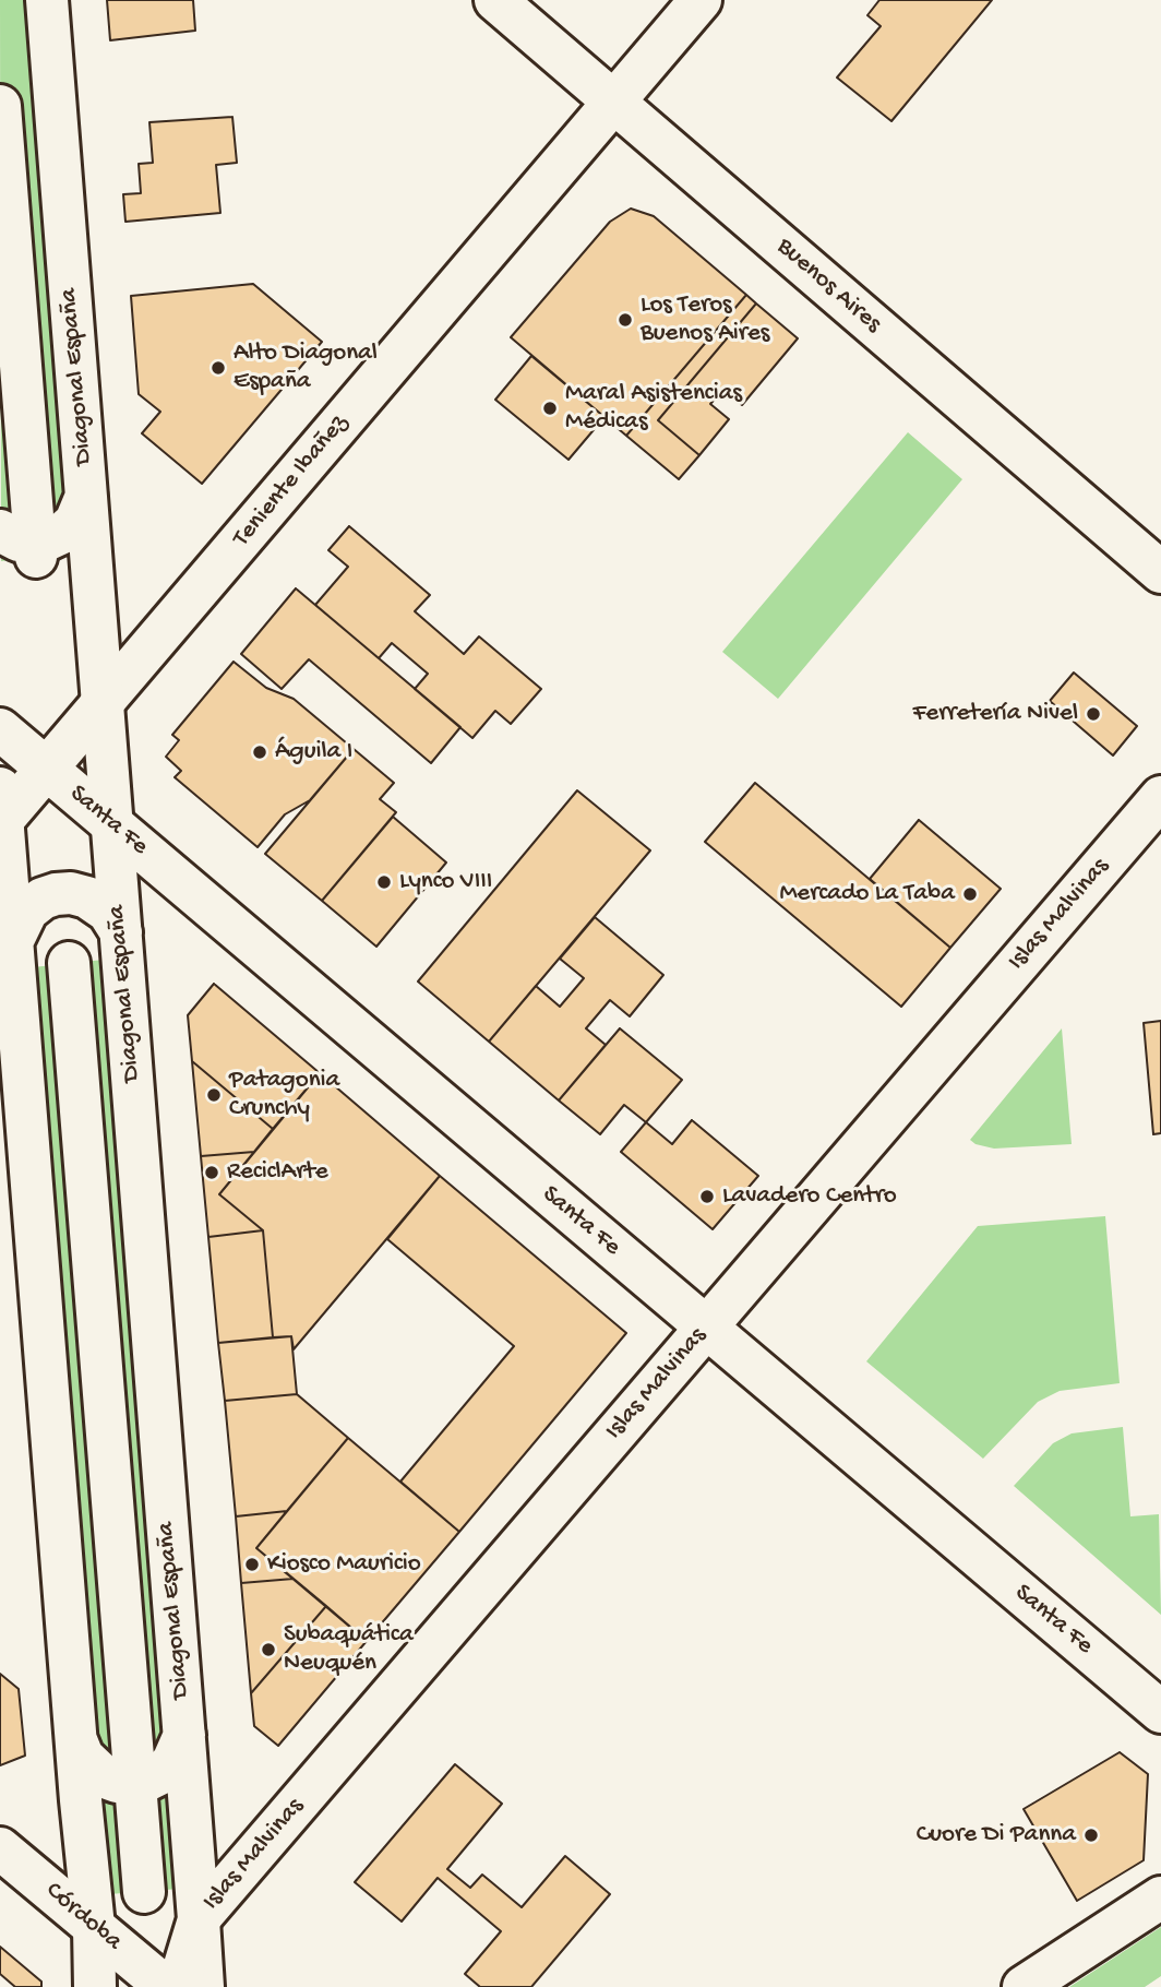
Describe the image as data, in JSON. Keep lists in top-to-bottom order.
{
  "streets": {
    "street": [
      "Buenos Aires",
      "Diagonal España",
      "Teniente Ibañez",
      "Santa Fe",
      "Islas Malvinas",
      "Córdoba"
    ]
  },
  "crossings": [
    ["Buenos Aires", "Teniente Ibañez"],
    ["Diagonal España", "Teniente Ibañez"],
    ["Diagonal España", "Santa Fe"],
    ["Diagonal España", "Islas Malvinas"],
    ["Teniente Ibañez", "Santa Fe"],
    ["Santa Fe", "Islas Malvinas"]
  ],
  "places": [
    "Los Teros Buenos Aires",
    "Alto Diagonal España",
    "Maral Asistencias Médicas",
    "Ferretería Nivel",
    "Águila I",
    "Lynco VIII",
    "Mercado La Taba",
    "Patagonia Crunchy",
    "ReciclArte",
    "Lavadero Centro",
    "Kiosco Mauricio",
    "Subaquática Neuquén",
    "Cuore Di Panna"
  ]
}
